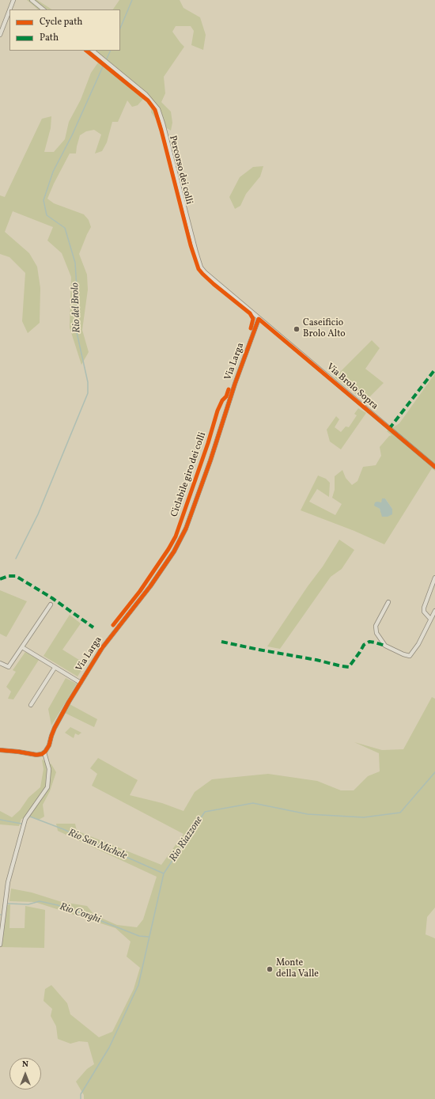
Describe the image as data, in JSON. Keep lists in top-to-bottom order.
{
  "streets": {
    "street": ["Via Larga", "Via Brolo Sopra"],
    "cycle path": ["Percorso dei colli", "Ciclabile giro dei colli"]
  },
  "crossings": [
    ["Via Larga", "Via Brolo Sopra"]
  ],
  "water": [
    "Rio del Brolo",
    "Rio Riazzone",
    "Rio San Michele",
    "Rio Corghi"
  ],
  "places": ["Caseificio Brolo Alto", "Monte della Valle"],
  "legend": ["Cycle path", "Path"],
  "north": "top"
}
